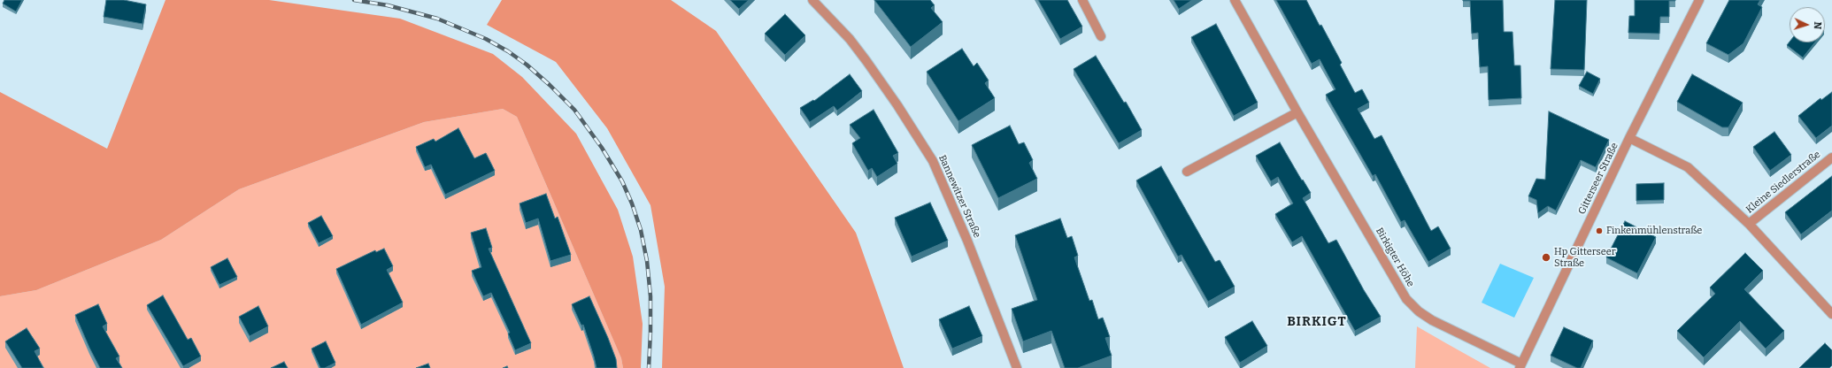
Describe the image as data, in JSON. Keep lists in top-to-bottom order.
{
  "streets": {
    "street": [
      "Gitterseer Straße",
      "Kleine Siedlerstraße",
      "Bannewitzer Straße",
      "Birkigter Höhe"
    ]
  },
  "crossings": [
    ["Gitterseer Straße", "Birkigter Höhe"]
  ],
  "districts": ["BIRKIGT"],
  "places": ["Finkenmühlenstraße", "Hp Gitterseer Straße"],
  "north": "right"
}
